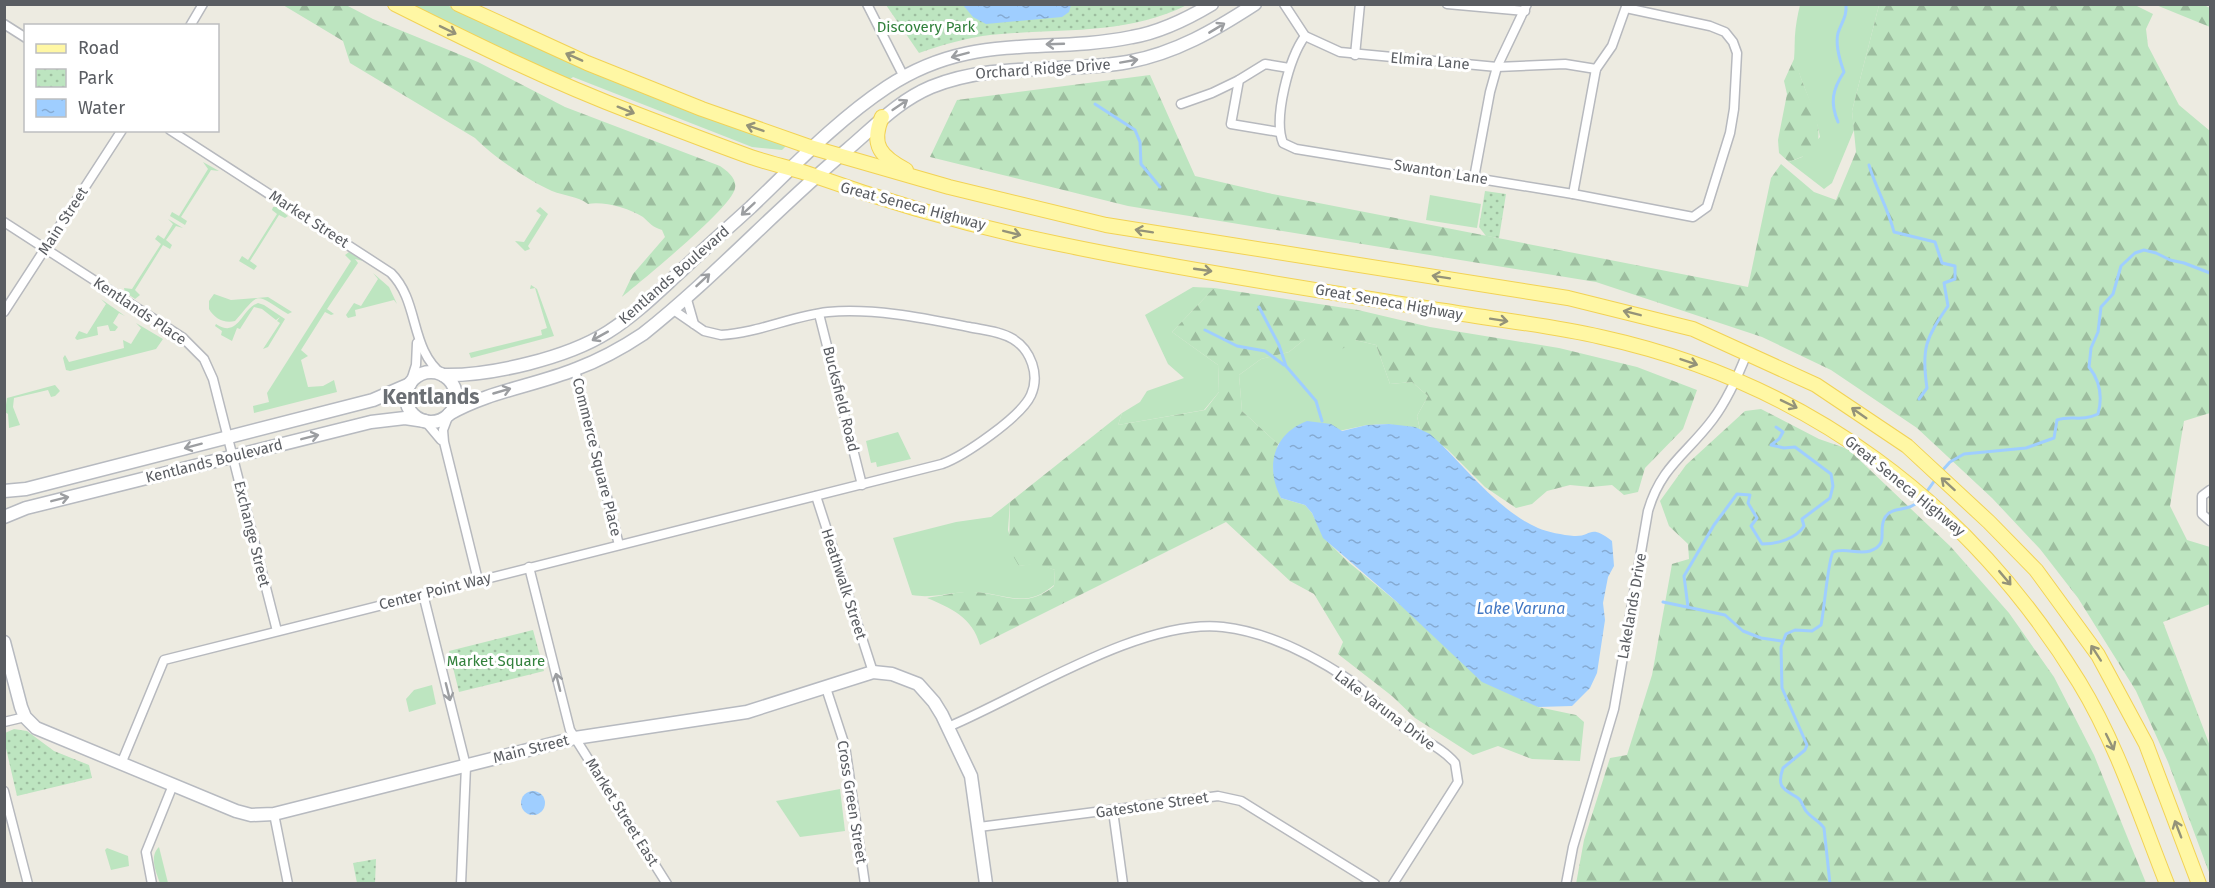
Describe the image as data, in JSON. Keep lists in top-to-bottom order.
{
  "streets": {
    "main road": ["Great Seneca Highway"],
    "street": [
      "Elmira Lane",
      "Orchard Ridge Drive",
      "Swanton Lane",
      "Market Street",
      "Main Street",
      "Kentlands Boulevard",
      "Kentlands Place",
      "Bucksfield Road",
      "Commerce Square Place",
      "Exchange Street",
      "Heathwalk Street",
      "Center Point Way",
      "Lakelands Drive",
      "Lake Varuna Drive",
      "Cross Green Street",
      "Gatestone Street",
      "Market Street East"
    ]
  },
  "crossings": [
    ["Orchard Ridge Drive", "Great Seneca Highway"],
    ["Orchard Ridge Drive", "Kentlands Boulevard"],
    ["Great Seneca Highway", "Kentlands Boulevard"],
    ["Great Seneca Highway", "Lakelands Drive"],
    ["Market Street", "Kentlands Boulevard"],
    ["Main Street", "Kentlands Place"],
    ["Main Street", "Heathwalk Street"],
    ["Main Street", "Center Point Way"],
    ["Main Street", "Cross Green Street"],
    ["Main Street", "Market Street East"],
    ["Kentlands Boulevard", "Kentlands Place"],
    ["Kentlands Boulevard", "Commerce Square Place"],
    ["Kentlands Boulevard", "Exchange Street"],
    ["Kentlands Boulevard", "Center Point Way"],
    ["Kentlands Place", "Exchange Street"],
    ["Bucksfield Road", "Center Point Way"],
    ["Commerce Square Place", "Center Point Way"],
    ["Exchange Street", "Center Point Way"],
    ["Heathwalk Street", "Center Point Way"],
    ["Center Point Way", "Market Street East"]
  ],
  "one_way": ["Market Street East"],
  "districts": ["Kentlands"],
  "water": ["Lake Varuna"],
  "parks": ["Discovery Park", "Market Square"],
  "legend": ["Road", "Park", "Water"]
}
